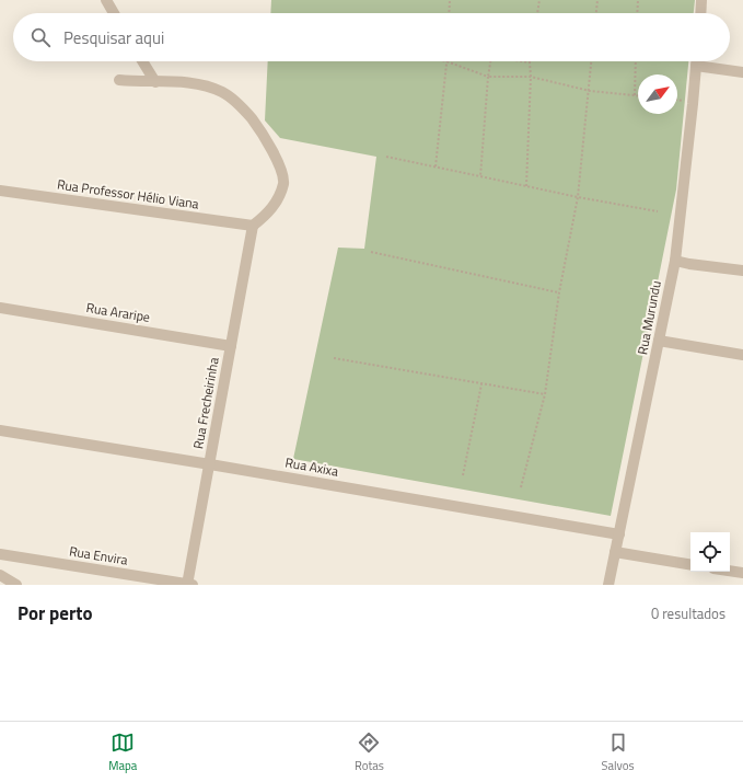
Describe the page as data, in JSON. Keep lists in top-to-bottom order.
{
  "streets": {
    "street": [
      "Rua Professor Hélio Viana",
      "Rua Araripe",
      "Rua Murundu",
      "Rua Frecheirinha",
      "Rua Axixa",
      "Rua Envira"
    ]
  },
  "crossings": [
    ["Rua Professor Hélio Viana", "Rua Frecheirinha"],
    ["Rua Araripe", "Rua Frecheirinha"],
    ["Rua Murundu", "Rua Axixa"],
    ["Rua Frecheirinha", "Rua Axixa"],
    ["Rua Frecheirinha", "Rua Envira"]
  ],
  "north": "top right",
  "page": {
    "search": "Pesquisar aqui",
    "heading": ["Por perto", "0 resultados"],
    "nav": ["Mapa", "Rotas", "Salvos"]
  }
}
